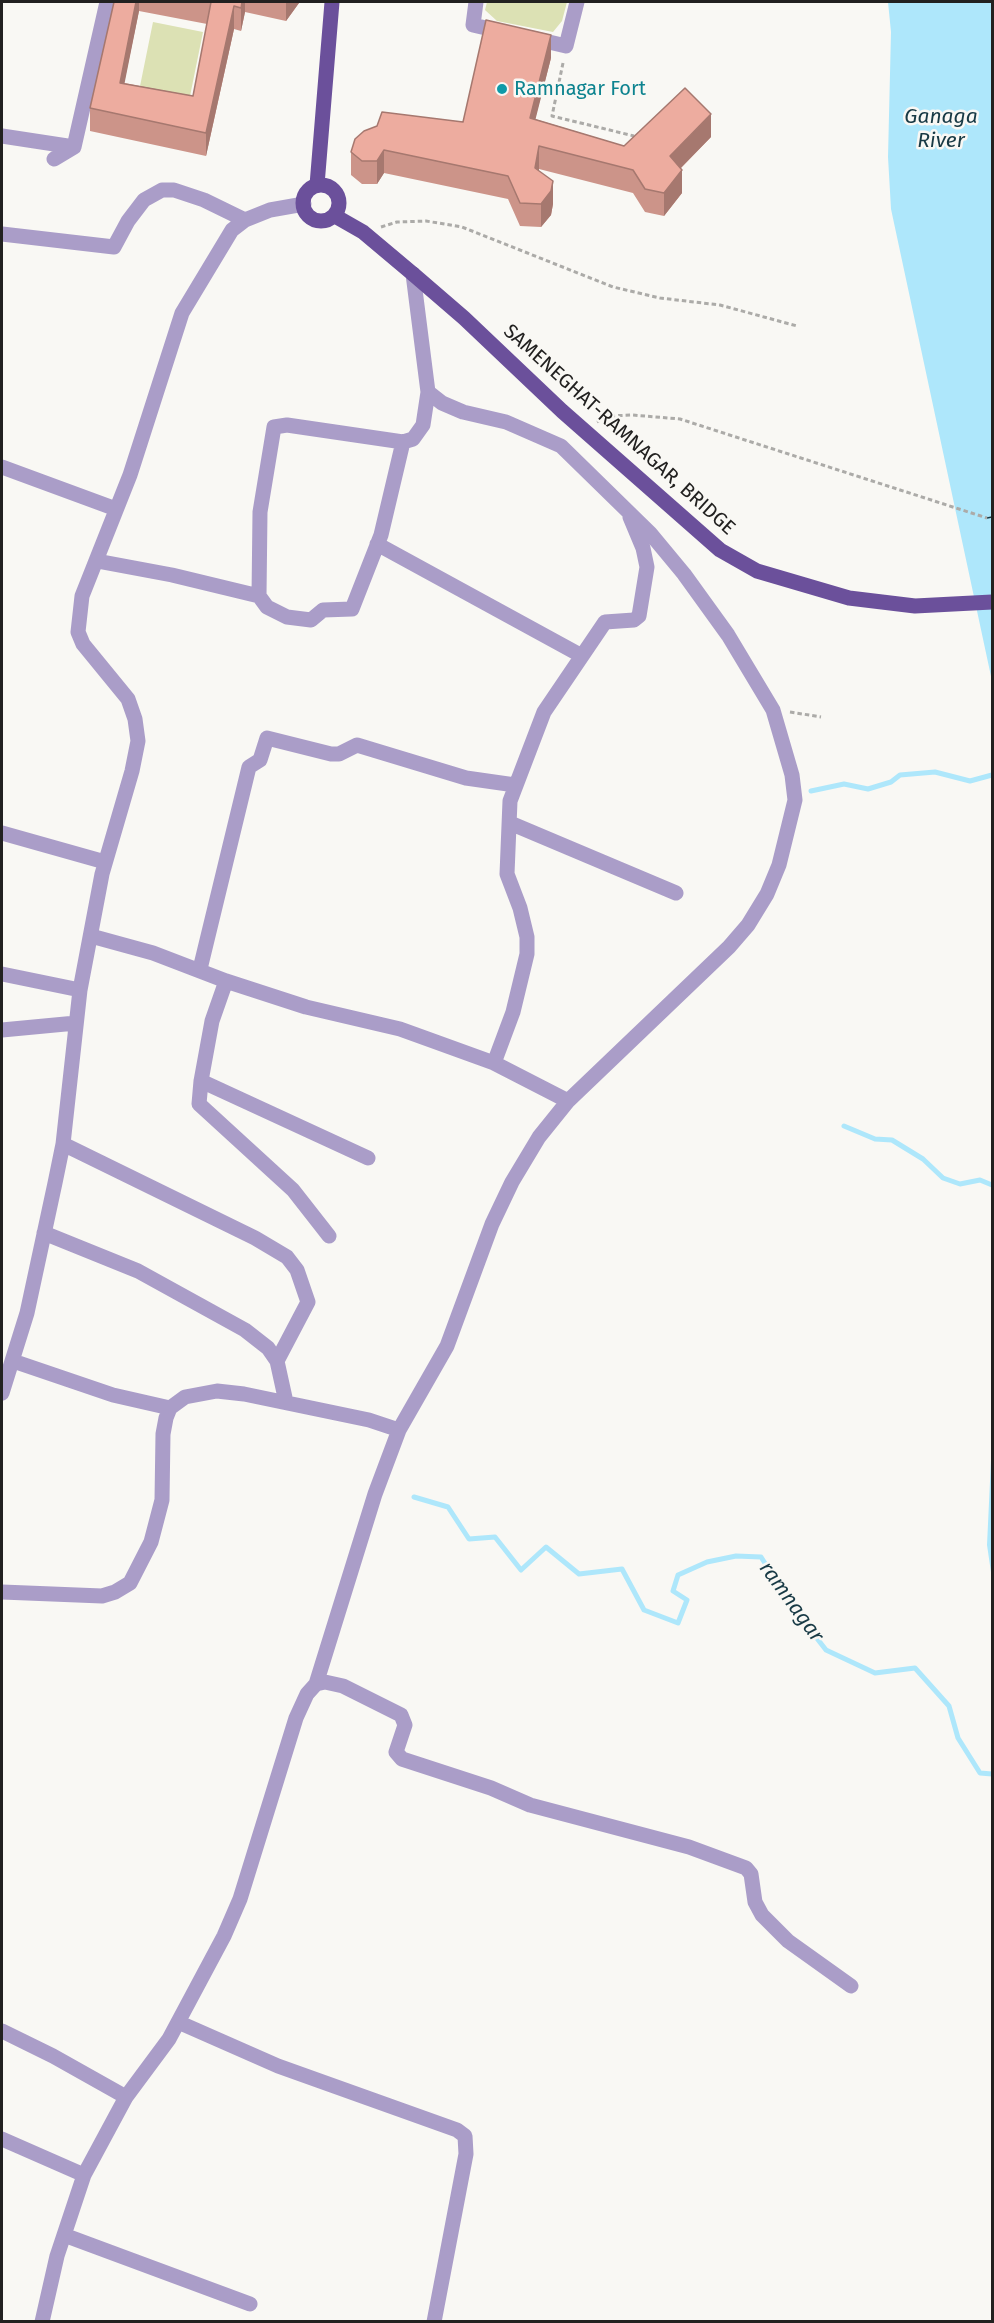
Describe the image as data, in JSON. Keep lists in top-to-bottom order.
{
  "streets": {
    "main road": ["SAMENEGHAT-RAMNAGAR, BRIDGE"]
  },
  "water": ["Ganaga River", "ramnagar"],
  "places": ["Ramnagar Fort"]
}
